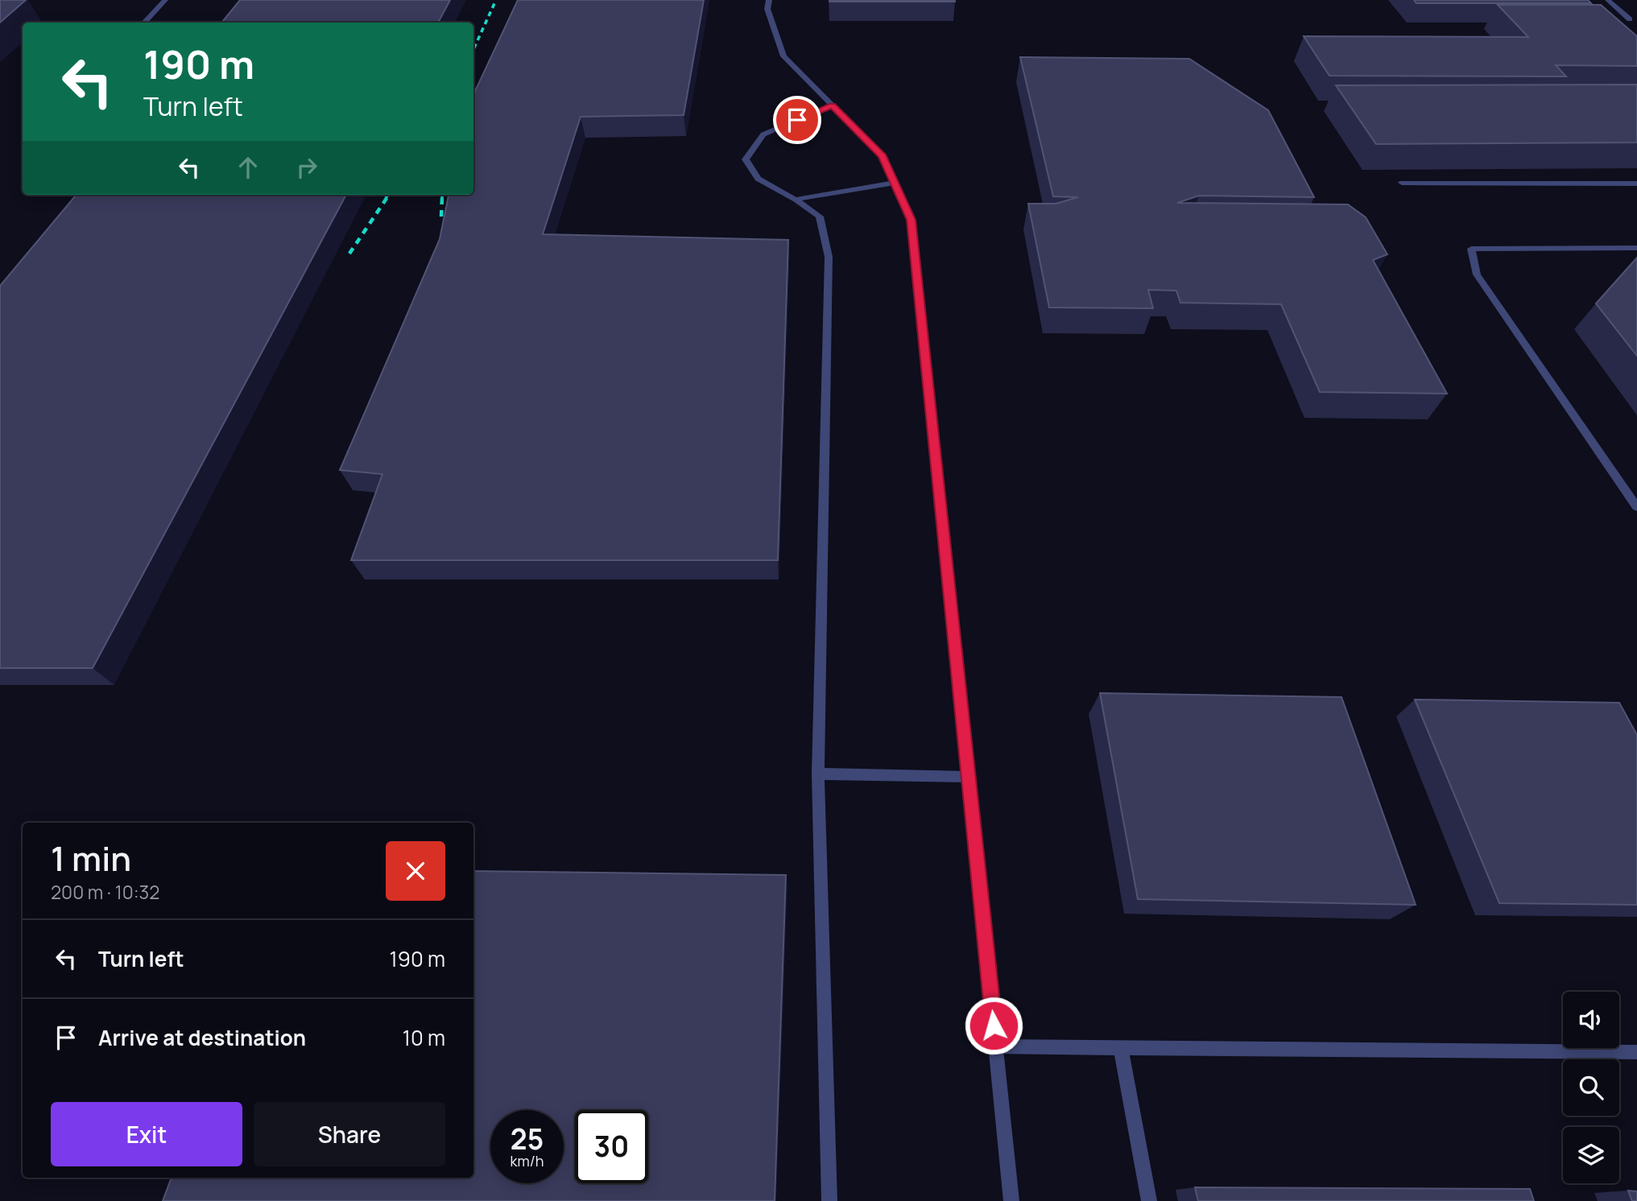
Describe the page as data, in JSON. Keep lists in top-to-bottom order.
{
  "page": {
    "turn": ["190 m", "Turn left"],
    "heading": ["1 min", "200 m · 10:32"],
    "list": [
      {
        "name": "Turn left",
        "value": "190 m"
      },
      {
        "name": "Arrive at destination",
        "value": "10 m"
      }
    ],
    "buttons": ["Exit", "Share"],
    "speed": "25 km/h",
    "limit": "30"
  }
}
